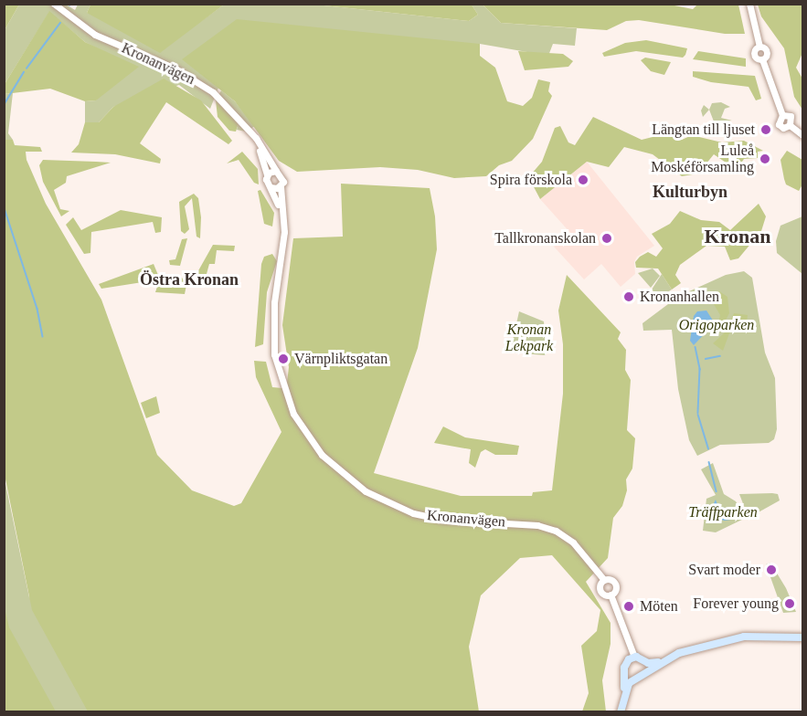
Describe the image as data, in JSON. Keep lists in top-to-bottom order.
{
  "streets": {
    "street": ["Kronanvägen"]
  },
  "districts": ["Kulturbyn", "Kronan", "Östra Kronan"],
  "parks": ["Origoparken", "Kronan Lekpark", "Träffparken"],
  "places": [
    "Längtan till ljuset",
    "Luleå Moskéförsamling",
    "Spira förskola",
    "Tallkronanskolan",
    "Kronanhallen",
    "Värnpliktsgatan",
    "Svart moder",
    "Forever young",
    "Möten"
  ]
}
